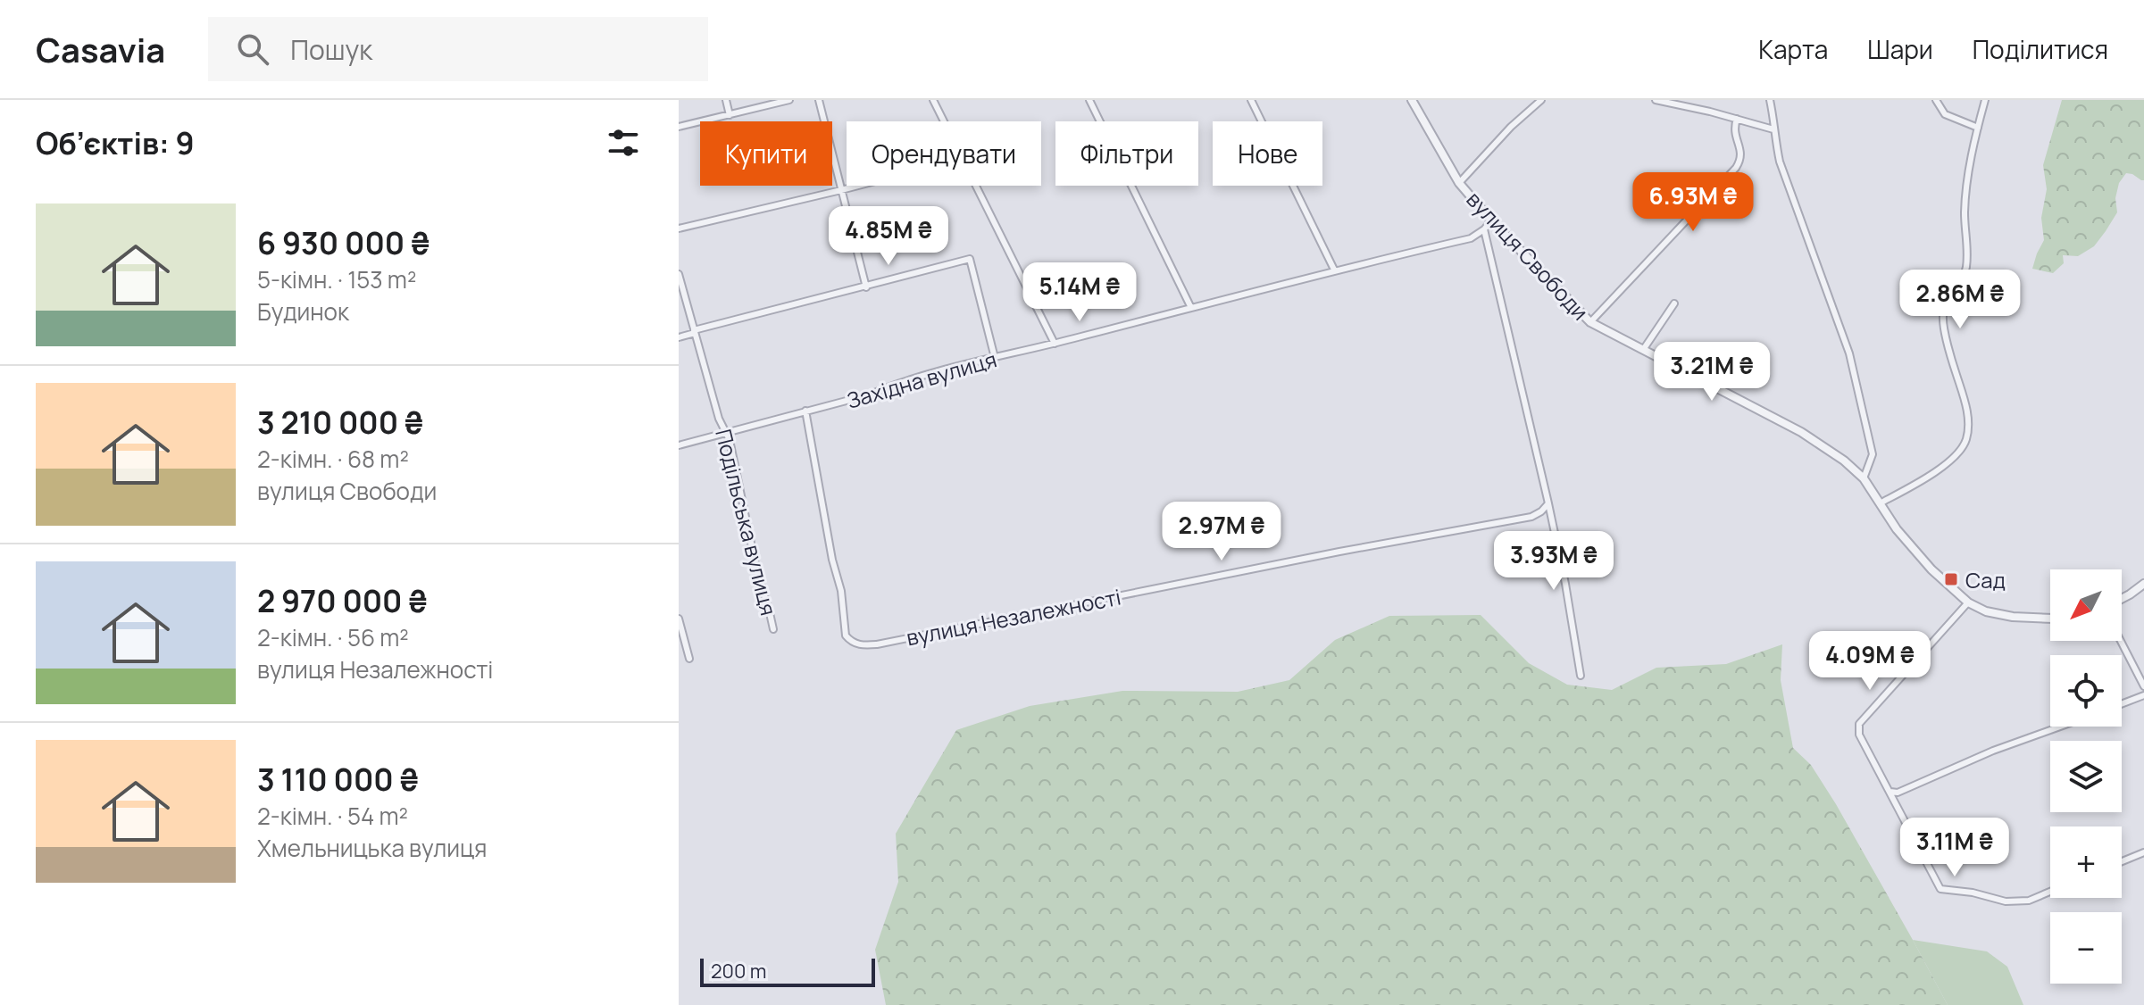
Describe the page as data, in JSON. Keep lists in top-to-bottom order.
{
  "streets": {
    "street": [
      "вулиця Свободи",
      "Західна вулиця",
      "Подільська вулиця",
      "вулиця Незалежності"
    ]
  },
  "crossings": [
    ["вулиця Свободи", "Західна вулиця"],
    ["Західна вулиця", "Подільська вулиця"],
    ["Західна вулиця", "вулиця Незалежності"]
  ],
  "places": {
    "transit": ["Сад"]
  },
  "scale_bar": "200 m",
  "north": "bottom left",
  "page": {
    "header": "Casavia",
    "search": "Пошук",
    "nav": ["Карта", "Шари", "Поділитися"],
    "heading": "Об’єктів: 9",
    "chip": [
      "Купити",
      "Орендувати",
      "Фільтри",
      "Нове"
    ],
    "price": [
      "6.93M ₴",
      "4.85M ₴",
      "5.14M ₴",
      "2.86M ₴",
      "3.21M ₴",
      "2.97M ₴",
      "3.93M ₴",
      "4.09M ₴",
      "3.11M ₴"
    ],
    "list": [
      {
        "name": "6 930 000 ₴",
        "note": "5-кімн. · 153 m² · Будинок"
      },
      {
        "name": "3 210 000 ₴",
        "note": "2-кімн. · 68 m² · вулиця Свободи"
      },
      {
        "name": "2 970 000 ₴",
        "note": "2-кімн. · 56 m² · вулиця Незалежності"
      },
      {
        "name": "3 110 000 ₴",
        "note": "2-кімн. · 54 m² · Хмельницька вулиця"
      }
    ],
    "map_buttons": ["+", "−"],
    "scale": "200 m"
  }
}
